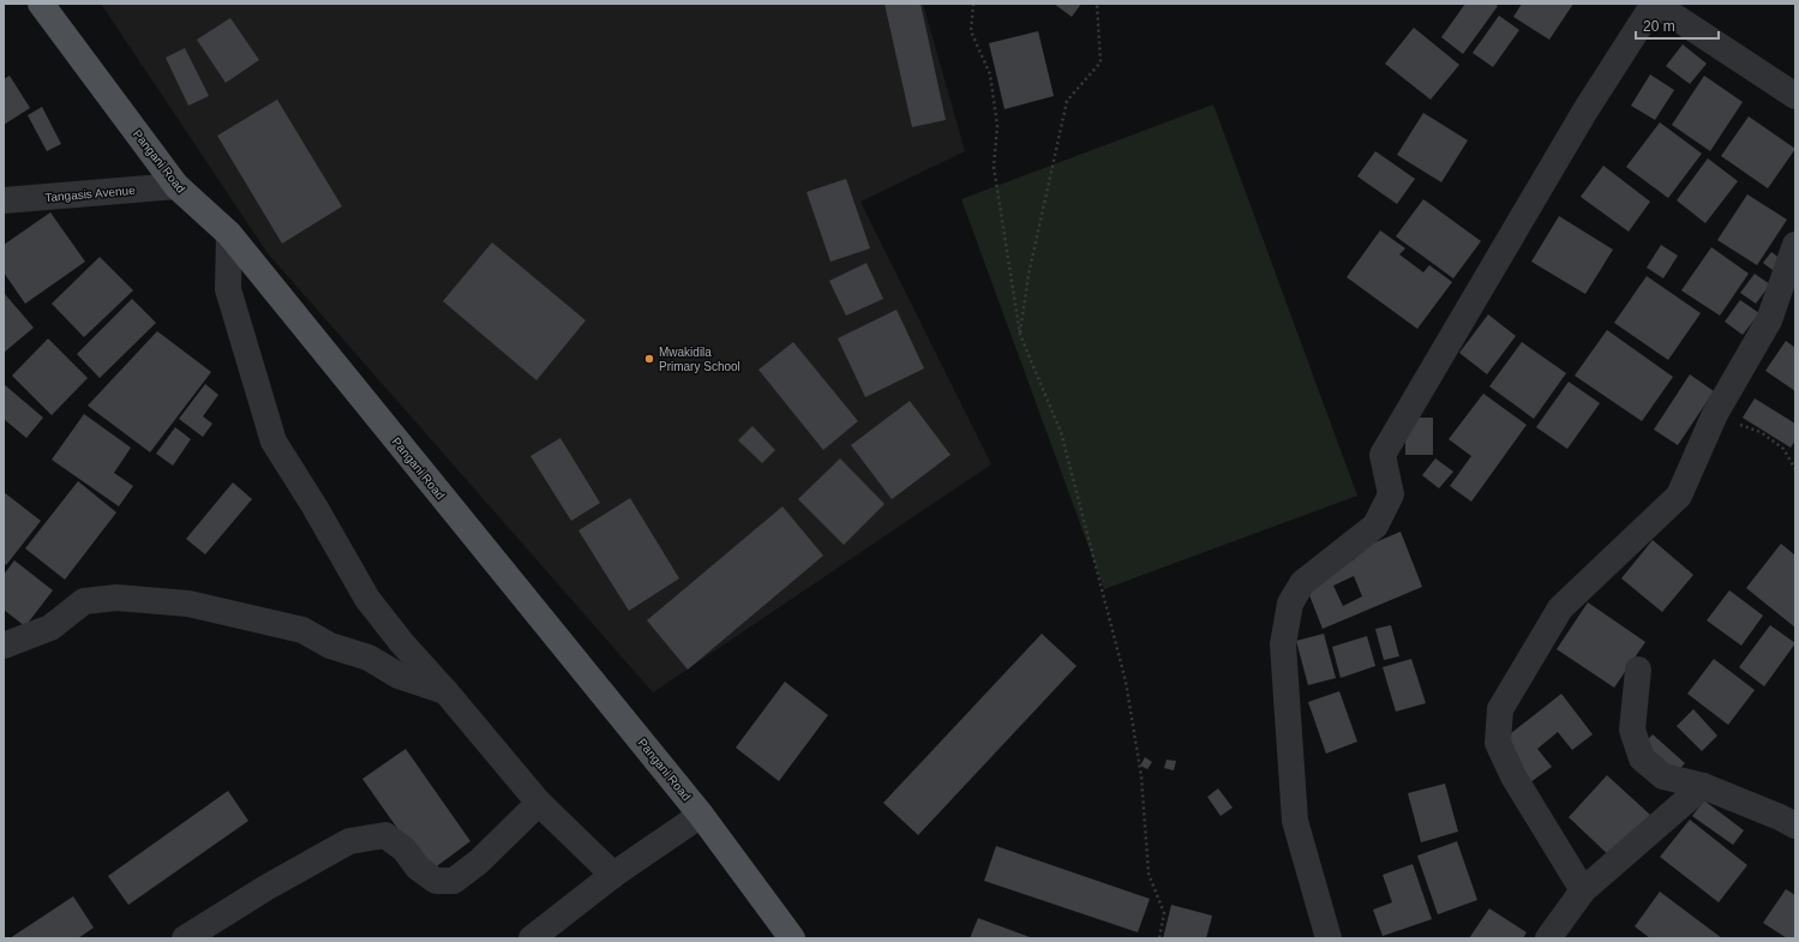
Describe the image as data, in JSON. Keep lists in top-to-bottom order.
{
  "streets": {
    "main road": ["Pangani Road"],
    "street": ["Tangasis Avenue"]
  },
  "crossings": [
    ["Pangani Road", "Tangasis Avenue"]
  ],
  "places": ["Mwakidila Primary School"],
  "scale_bar": "20 m"
}
